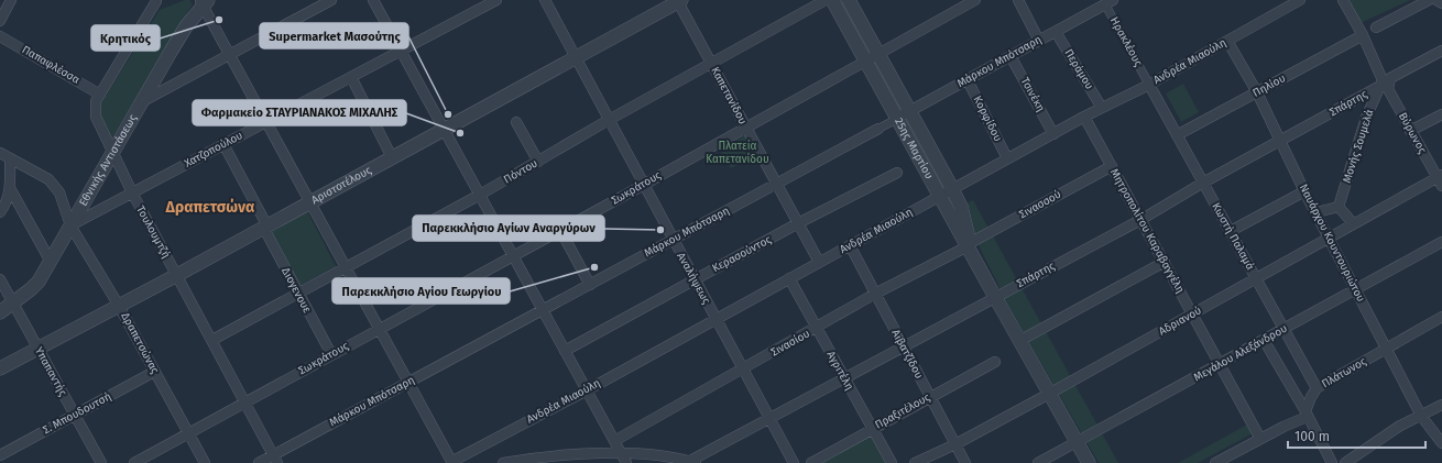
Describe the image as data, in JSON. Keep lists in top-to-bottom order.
{
  "streets": {
    "street": [
      "Ηρακλέους",
      "Μάρκου Μπότσαρη",
      "Ανδρέα Μιαούλη",
      "Παπαφλέσσα",
      "Περάμου",
      "Πηλίου",
      "Τσινέκη",
      "Καπετανίδου",
      "Σπάρτης",
      "Κορφίδου",
      "Βύρωνος",
      "Μονής Σουμελά",
      "25ης Μαρτίου",
      "Χατζοπούλου",
      "Εθνικής Αντιστάσεως",
      "Πόντου",
      "Αριστοτέλους",
      "Σωκράτους",
      "Σινασσού",
      "Μητροπολίτου Καραβαγγέλη",
      "Τουλουμτζή",
      "Κωστή Παλαμά",
      "Ναυάρχου Κουντουριώτου",
      "Κερασούντος",
      "Αναλήψεως",
      "Διογενουε",
      "Αδριανού",
      "Δραπετσώνας",
      "Σινασίου",
      "Μεγάλου Αλεξάνδρου",
      "Αϊβατζίδου",
      "Αγριτέλη",
      "Υπαπαντής",
      "Πλάτωνος",
      "Πραξιτέλους",
      "Σ. Μπουδουτσή"
    ]
  },
  "crossings": [
    ["Ηρακλέους", "Μάρκου Μπότσαρη"],
    ["Ηρακλέους", "Ανδρέα Μιαούλη"],
    ["Ηρακλέους", "Κωστή Παλαμά"],
    ["Μάρκου Μπότσαρη", "Περάμου"],
    ["Μάρκου Μπότσαρη", "Τσινέκη"],
    ["Μάρκου Μπότσαρη", "Καπετανίδου"],
    ["Μάρκου Μπότσαρη", "Κορφίδου"],
    ["Μάρκου Μπότσαρη", "25ης Μαρτίου"],
    ["Μάρκου Μπότσαρη", "Τουλουμτζή"],
    ["Μάρκου Μπότσαρη", "Αναλήψεως"],
    ["Ανδρέα Μιαούλη", "Περάμου"],
    ["Ανδρέα Μιαούλη", "Τσινέκη"],
    ["Ανδρέα Μιαούλη", "Καπετανίδου"],
    ["Ανδρέα Μιαούλη", "Κορφίδου"],
    ["Ανδρέα Μιαούλη", "25ης Μαρτίου"],
    ["Ανδρέα Μιαούλη", "Μητροπολίτου Καραβαγγέλη"],
    ["Ανδρέα Μιαούλη", "Κωστή Παλαμά"],
    ["Ανδρέα Μιαούλη", "Ναυάρχου Κουντουριώτου"],
    ["Ανδρέα Μιαούλη", "Αναλήψεως"],
    ["Ανδρέα Μιαούλη", "Αϊβατζίδου"],
    ["Ανδρέα Μιαούλη", "Αγριτέλη"],
    ["Παπαφλέσσα", "Τουλουμτζή"],
    ["Πηλίου", "Κωστή Παλαμά"],
    ["Πηλίου", "Ναυάρχου Κουντουριώτου"],
    ["Καπετανίδου", "Πόντου"],
    ["Καπετανίδου", "Αριστοτέλους"],
    ["Καπετανίδου", "Σωκράτους"],
    ["Καπετανίδου", "Κερασούντος"],
    ["Σπάρτης", "Μονής Σουμελά"],
    ["Σπάρτης", "25ης Μαρτίου"],
    ["Σπάρτης", "Μητροπολίτου Καραβαγγέλη"],
    ["Σπάρτης", "Κωστή Παλαμά"],
    ["Σπάρτης", "Ναυάρχου Κουντουριώτου"],
    ["Σπάρτης", "Αναλήψεως"],
    ["Σπάρτης", "Αϊβατζίδου"],
    ["Σπάρτης", "Αγριτέλη"],
    ["Βύρωνος", "Αδριανού"],
    ["25ης Μαρτίου", "Σωκράτους"],
    ["25ης Μαρτίου", "Σινασσού"],
    ["25ης Μαρτίου", "Αδριανού"],
    ["25ης Μαρτίου", "Σινασίου"],
    ["25ης Μαρτίου", "Μεγάλου Αλεξάνδρου"],
    ["Χατζοπούλου", "Εθνικής Αντιστάσεως"],
    ["Χατζοπούλου", "Τουλουμτζή"],
    ["Χατζοπούλου", "Διογενουε"],
    ["Χατζοπούλου", "Δραπετσώνας"],
    ["Εθνικής Αντιστάσεως", "Τουλουμτζή"],
    ["Εθνικής Αντιστάσεως", "Δραπετσώνας"],
    ["Εθνικής Αντιστάσεως", "Υπαπαντής"],
    ["Πόντου", "Τουλουμτζή"],
    ["Πόντου", "Αναλήψεως"],
    ["Πόντου", "Διογενουε"],
    ["Αριστοτέλους", "Τουλουμτζή"],
    ["Αριστοτέλους", "Αναλήψεως"],
    ["Αριστοτέλους", "Διογενουε"],
    ["Αριστοτέλους", "Δραπετσώνας"],
    ["Αριστοτέλους", "Υπαπαντής"],
    ["Σωκράτους", "Τουλουμτζή"],
    ["Σωκράτους", "Αναλήψεως"],
    ["Σωκράτους", "Διογενουε"],
    ["Σωκράτους", "Δραπετσώνας"],
    ["Σινασσού", "Μητροπολίτου Καραβαγγέλη"],
    ["Σινασσού", "Σινασίου"],
    ["Μητροπολίτου Καραβαγγέλη", "Αδριανού"],
    ["Μητροπολίτου Καραβαγγέλη", "Μεγάλου Αλεξάνδρου"],
    ["Κωστή Παλαμά", "Αδριανού"],
    ["Κωστή Παλαμά", "Μεγάλου Αλεξάνδρου"],
    ["Κωστή Παλαμά", "Πλάτωνος"],
    ["Ναυάρχου Κουντουριώτου", "Αδριανού"],
    ["Ναυάρχου Κουντουριώτου", "Μεγάλου Αλεξάνδρου"],
    ["Ναυάρχου Κουντουριώτου", "Πλάτωνος"],
    ["Κερασούντος", "Αναλήψεως"],
    ["Αναλήψεως", "Σινασίου"],
    ["Αδριανού", "Αϊβατζίδου"],
    ["Δραπετσώνας", "Σ. Μπουδουτσή"],
    ["Σινασίου", "Αϊβατζίδου"],
    ["Σινασίου", "Αγριτέλη"],
    ["Αϊβατζίδου", "Πραξιτέλους"],
    ["Αγριτέλη", "Πραξιτέλους"],
    ["Υπαπαντής", "Σ. Μπουδουτσή"]
  ],
  "districts": ["Δραπετσώνα"],
  "parks": ["Πλατεία Καπετανίδου"],
  "places": [
    "Κρητικός",
    "Supermarket Μασούτης",
    "Φαρμακείο ΣΤΑΥΡΙΑΝΑΚΟΣ ΜΙΧΑΛΗΣ",
    "Παρεκκλήσιο Αγίων Αναργύρων",
    "Παρεκκλήσιο Αγίου Γεωργίου"
  ],
  "scale_bar": "100 m"
}
